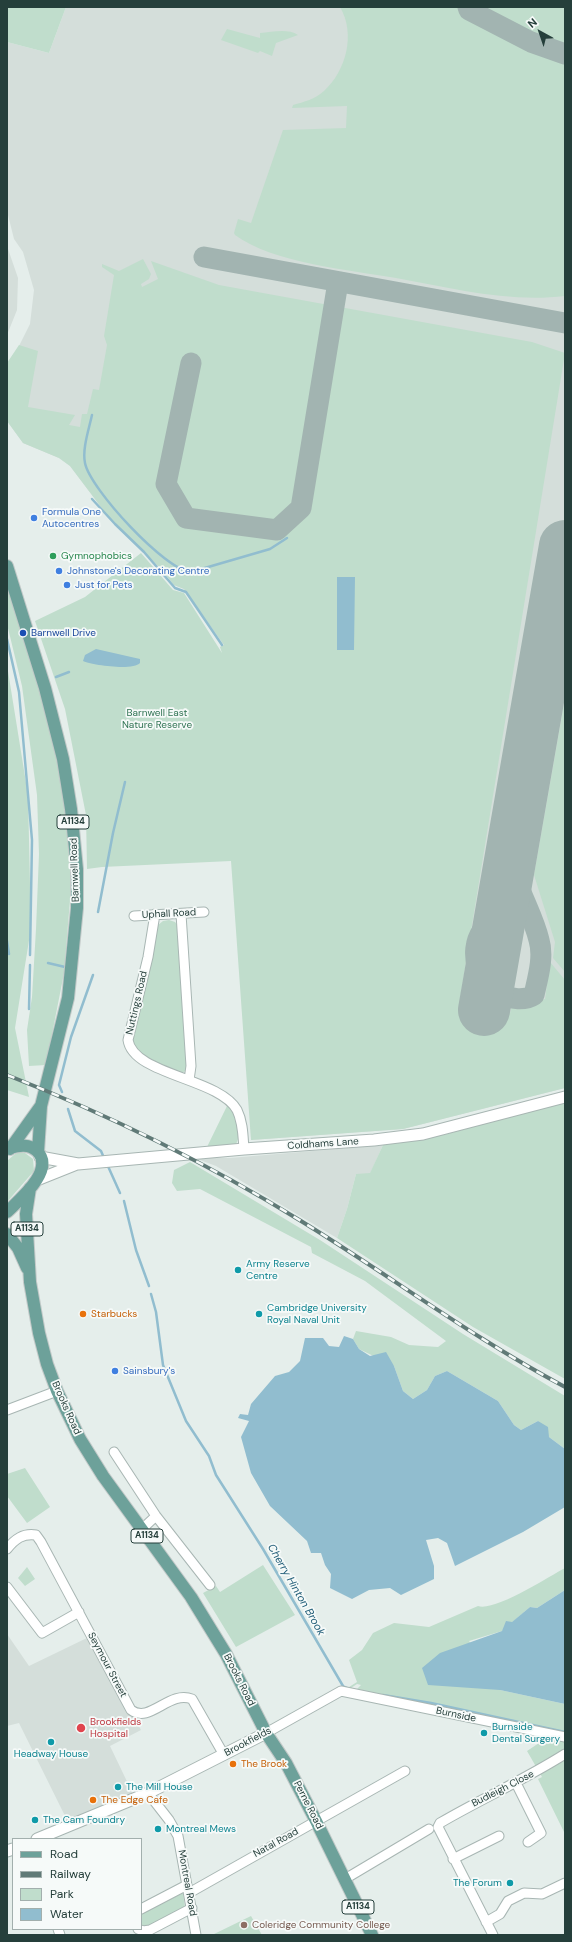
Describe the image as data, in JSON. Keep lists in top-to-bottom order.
{
  "streets": {
    "main road": [
      "A1134",
      "Barnwell Road",
      "Brooks Road",
      "Perne Road"
    ],
    "street": [
      "Uphall Road",
      "Nuttings Road",
      "Coldhams Lane",
      "Seymour Street",
      "Burnside",
      "Brookfields",
      "Budleigh Close",
      "Natal Road",
      "Montreal Road"
    ]
  },
  "crossings": [
    ["A1134", "Barnwell Road"],
    ["A1134", "Coldhams Lane"],
    ["A1134", "Brooks Road"],
    ["Barnwell Road", "Coldhams Lane"],
    ["Uphall Road", "Nuttings Road"],
    ["Nuttings Road", "Coldhams Lane"],
    ["Coldhams Lane", "Brooks Road"],
    ["Brooks Road", "Brookfields"],
    ["Brooks Road", "Perne Road"],
    ["Seymour Street", "Brookfields"],
    ["Burnside", "Brookfields"],
    ["Brookfields", "Perne Road"],
    ["Brookfields", "Montreal Road"],
    ["Perne Road", "Natal Road"],
    ["Natal Road", "Montreal Road"]
  ],
  "water": ["Cherry Hinton Brook"],
  "parks": ["Barnwell East Nature Reserve"],
  "places": [
    "Formula One Autocentres",
    "Gymnophobics",
    "Johnstone's Decorating Centre",
    "Just for Pets",
    "Barnwell Drive",
    "Army Reserve Centre",
    "Starbucks",
    "Cambridge University Royal Naval Unit",
    "Sainsbury's",
    "Brookfields Hospital",
    "Burnside Dental Surgery",
    "Headway House",
    "The Brook",
    "The Mill House",
    "The Edge Cafe",
    "The Cam Foundry",
    "Montreal Mews",
    "The Forum",
    "Coleridge Community College"
  ],
  "legend": [
    "Road",
    "Railway",
    "Park",
    "Water"
  ],
  "north": "top left"
}
